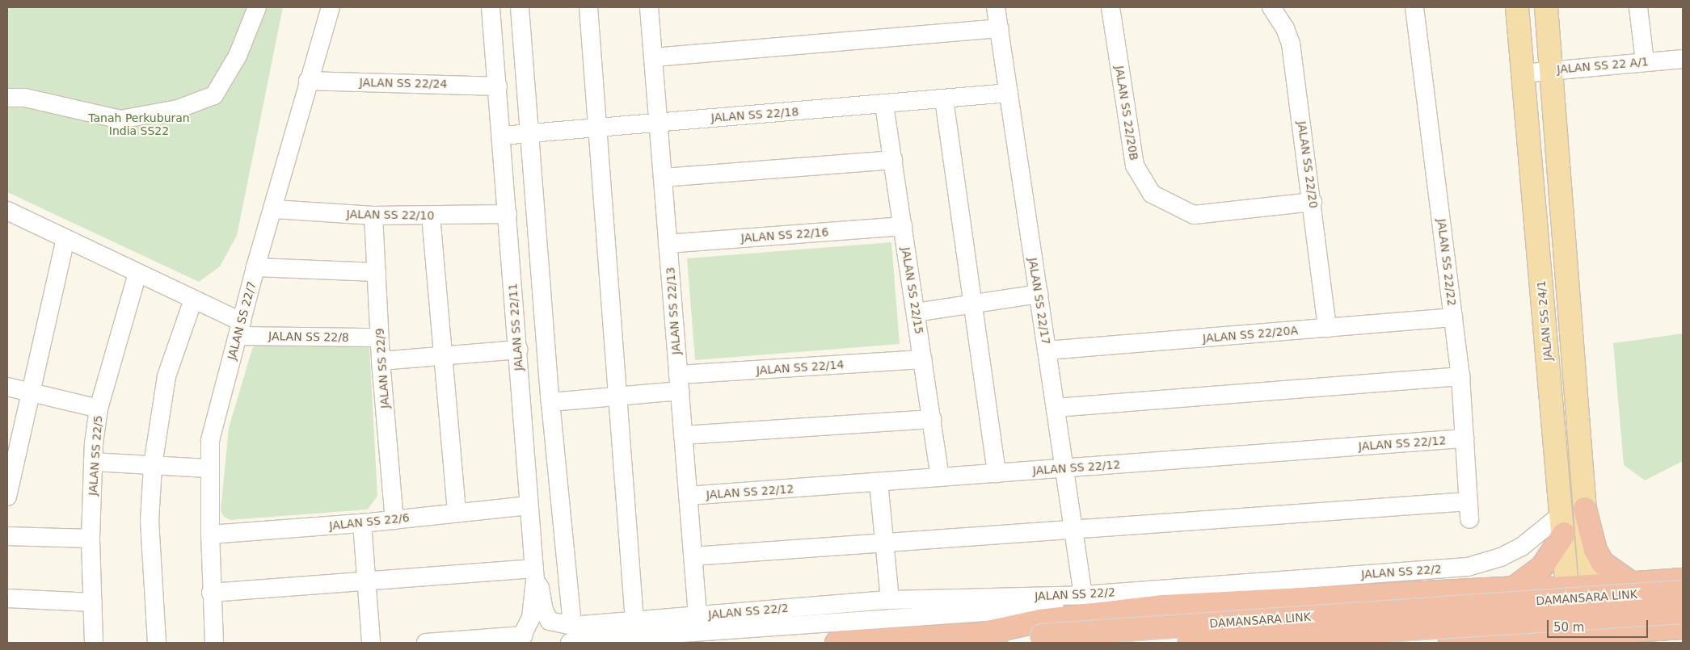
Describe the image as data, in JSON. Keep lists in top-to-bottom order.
{
  "streets": {
    "highway": ["DAMANSARA LINK"],
    "main road": ["JALAN SS 24/1"],
    "street": [
      "JALAN SS 22 A/1",
      "JALAN SS 22/24",
      "JALAN SS 22/20B",
      "JALAN SS 22/18",
      "JALAN SS 22/20",
      "JALAN SS 22/10",
      "JALAN SS 22/16",
      "JALAN SS 22/22",
      "JALAN SS 22/15",
      "JALAN SS 22/17",
      "JALAN SS 22/13",
      "JALAN SS 22/7",
      "JALAN SS 22/11",
      "JALAN SS 22/20A",
      "JALAN SS 22/8",
      "JALAN SS 22/14",
      "JALAN SS 22/9",
      "JALAN SS 22/12",
      "JALAN SS 22/5",
      "JALAN SS 22/6",
      "JALAN SS 22/2"
    ]
  },
  "crossings": [
    ["JALAN SS 22 A/1", "JALAN SS 24/1"],
    ["JALAN SS 22/24", "JALAN SS 22/7"],
    ["JALAN SS 22/24", "JALAN SS 22/11"],
    ["JALAN SS 22/20B", "JALAN SS 22/20"],
    ["JALAN SS 22/18", "JALAN SS 22/15"],
    ["JALAN SS 22/18", "JALAN SS 22/17"],
    ["JALAN SS 22/18", "JALAN SS 22/13"],
    ["JALAN SS 22/18", "JALAN SS 22/11"],
    ["JALAN SS 22/20", "JALAN SS 22/20A"],
    ["JALAN SS 22/10", "JALAN SS 22/7"],
    ["JALAN SS 22/10", "JALAN SS 22/11"],
    ["JALAN SS 22/10", "JALAN SS 22/9"],
    ["JALAN SS 22/16", "JALAN SS 22/15"],
    ["JALAN SS 22/16", "JALAN SS 22/13"],
    ["JALAN SS 22/22", "JALAN SS 22/17"],
    ["JALAN SS 22/22", "JALAN SS 22/20A"],
    ["JALAN SS 22/22", "JALAN SS 22/12"],
    ["JALAN SS 22/15", "JALAN SS 22/14"],
    ["JALAN SS 22/15", "JALAN SS 22/12"],
    ["JALAN SS 22/17", "JALAN SS 22/20A"],
    ["JALAN SS 22/17", "JALAN SS 22/12"],
    ["JALAN SS 22/17", "JALAN SS 22/2"],
    ["JALAN SS 22/13", "JALAN SS 22/14"],
    ["JALAN SS 22/13", "JALAN SS 22/12"],
    ["JALAN SS 22/13", "JALAN SS 22/2"],
    ["JALAN SS 22/7", "JALAN SS 22/8"],
    ["JALAN SS 22/7", "JALAN SS 22/6"],
    ["JALAN SS 24/1", "JALAN SS 22/2"],
    ["JALAN SS 22/11", "JALAN SS 22/6"],
    ["JALAN SS 22/8", "JALAN SS 22/9"],
    ["JALAN SS 22/9", "JALAN SS 22/6"]
  ],
  "parks": ["Tanah Perkuburan India SS22"],
  "scale_bar": "50 m"
}
